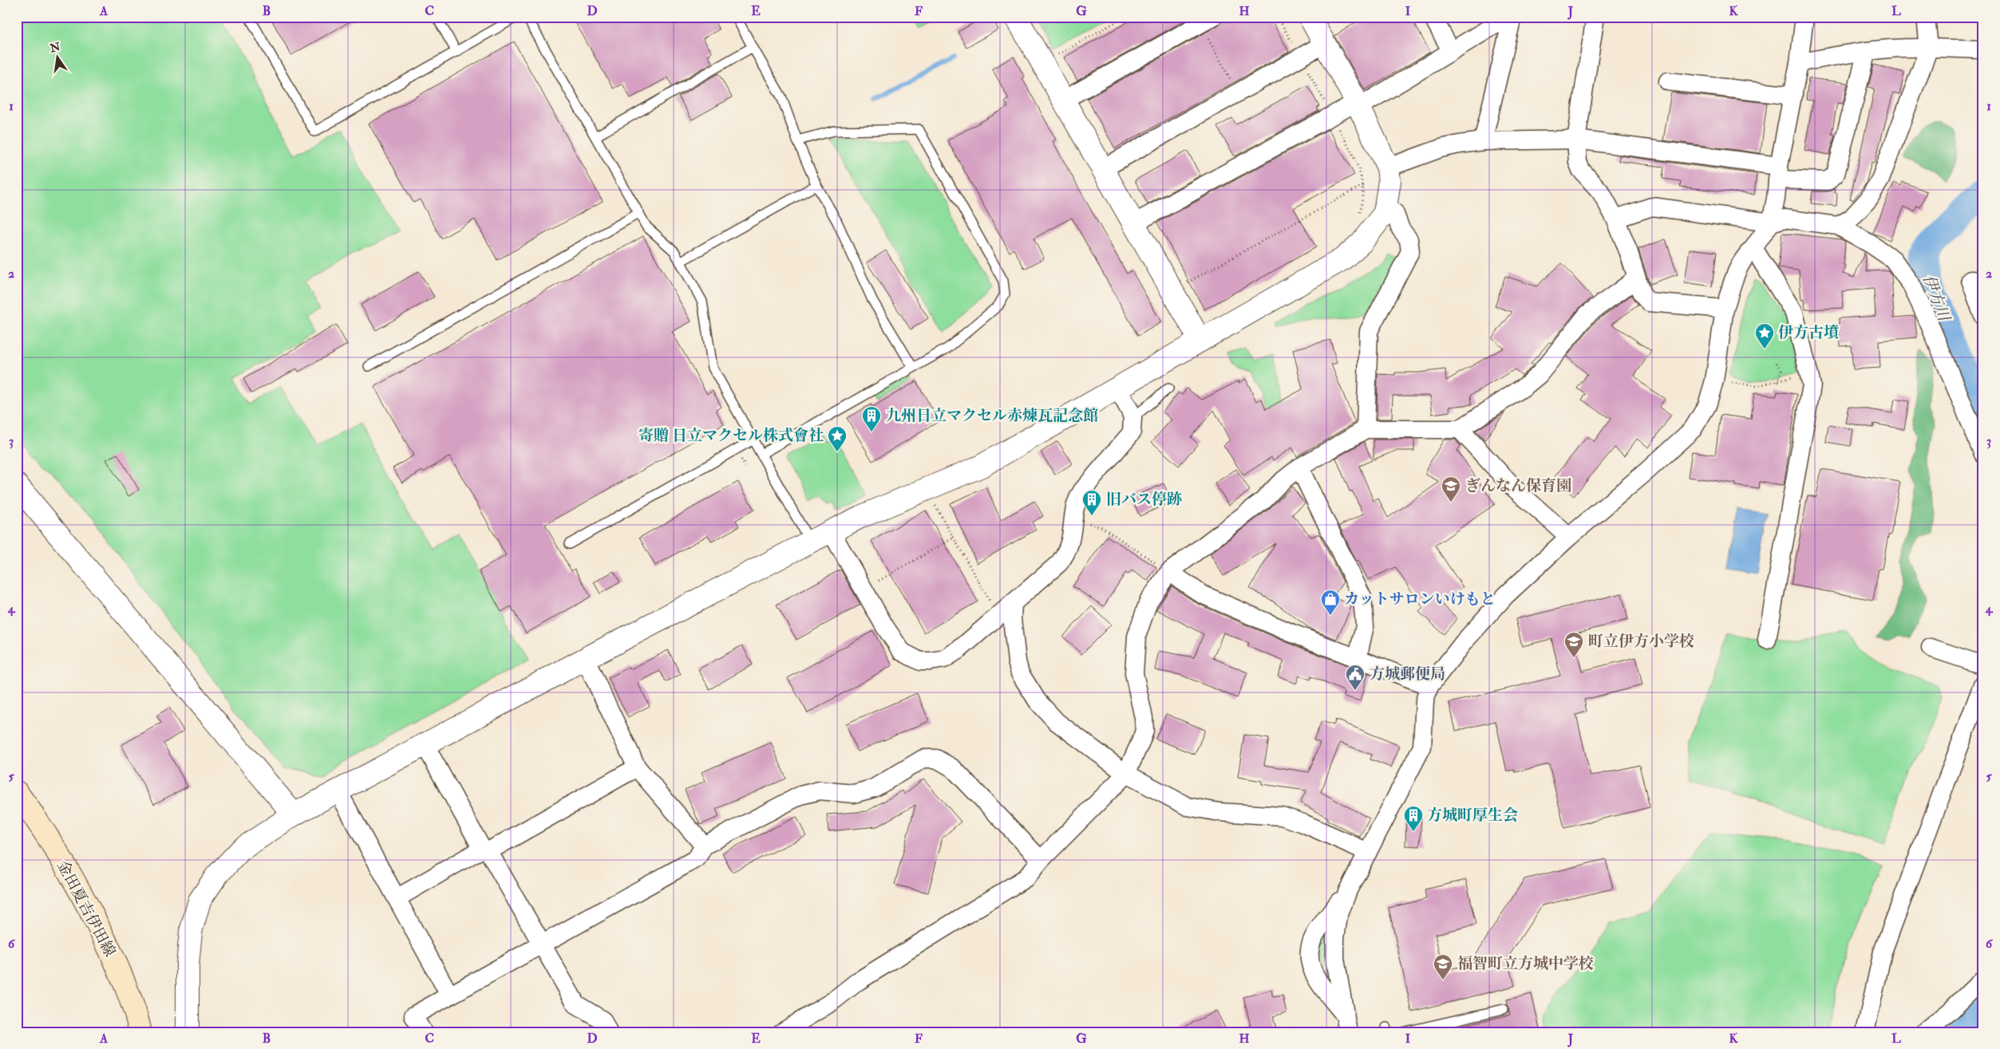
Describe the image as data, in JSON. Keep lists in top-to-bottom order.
{
  "streets": {
    "main road": ["金田夏吉伊田線"]
  },
  "water": ["伊方川"],
  "places": {
    "place": ["伊方古墳", "寄贈 日立マクセル株式會社"],
    "building": ["九州日立マクセル赤煉瓦記念館", "旧バス停跡", "方城町厚生会"],
    "school or university": ["ぎんなん保育園", "町立伊方小学校", "福智町立方城中学校"],
    "shop": ["カットサロンいけもと"],
    "public building": ["方城郵便局"]
  },
  "north": "top",
  "grid": {
    "columns": [
      "A",
      "B",
      "C",
      "D",
      "E",
      "F",
      "G",
      "H",
      "I",
      "J",
      "K",
      "L"
    ],
    "rows": [
      "1",
      "2",
      "3",
      "4",
      "5",
      "6"
    ]
  }
}
